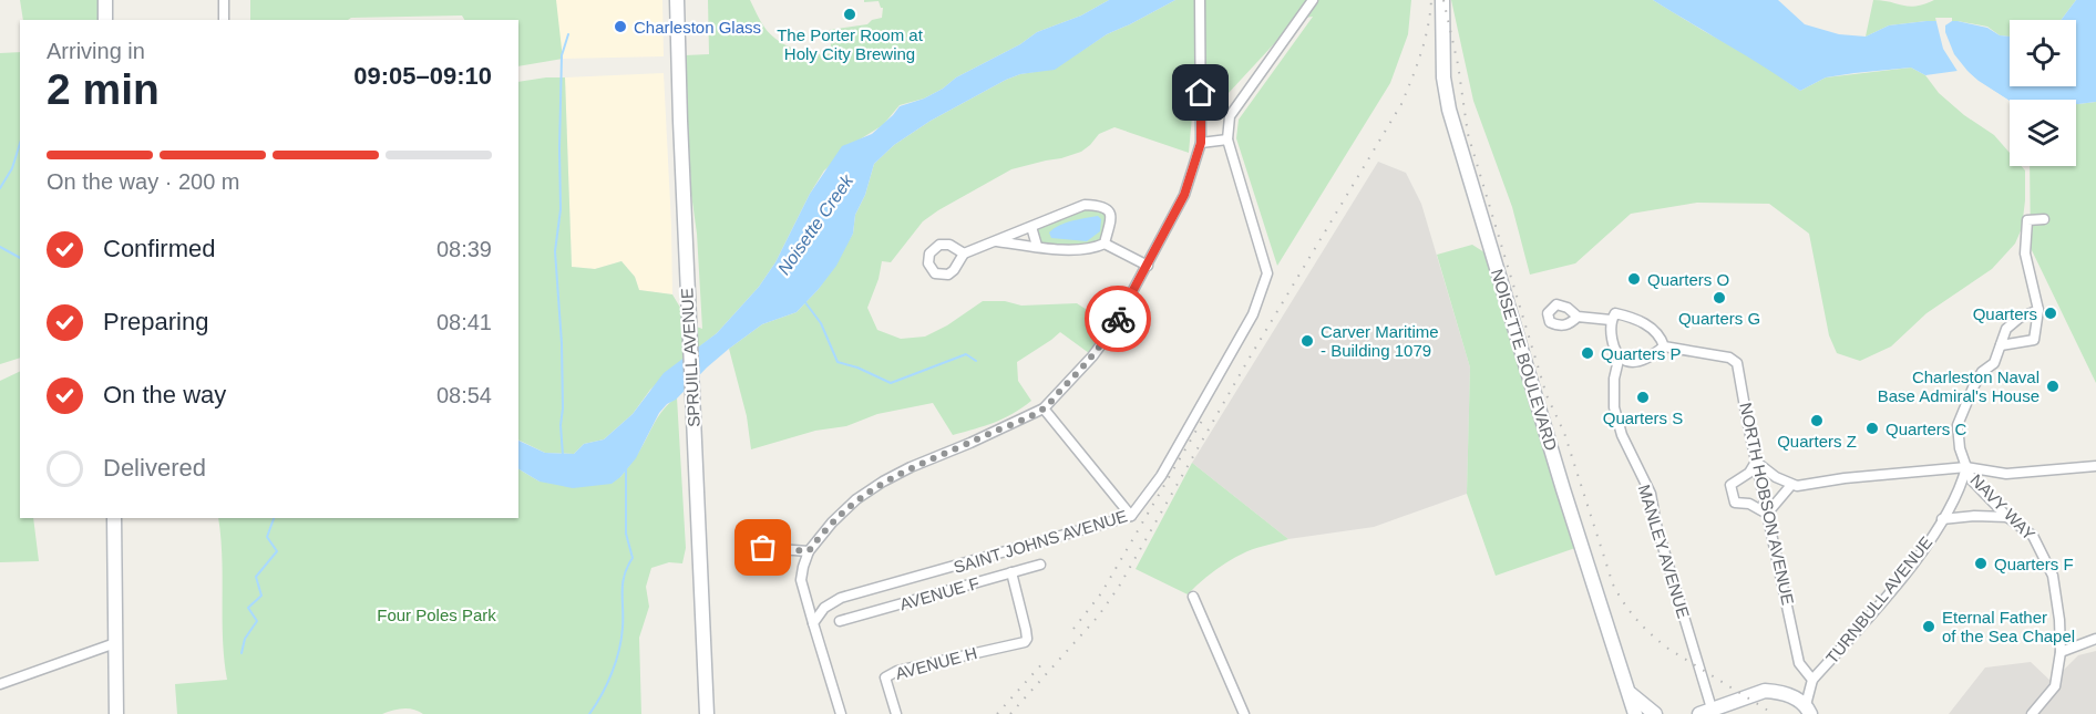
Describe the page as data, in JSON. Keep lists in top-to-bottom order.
{
  "streets": {
    "street": [
      "SPRUILL AVENUE",
      "NOISETTE BOULEVARD",
      "NORTH HOBSON AVENUE",
      "NAVY WAY",
      "SAINT JOHNS AVENUE",
      "MANLEY AVENUE",
      "AVENUE F",
      "TURNBULL AVENUE",
      "AVENUE H"
    ]
  },
  "crossings": [
    ["NORTH HOBSON AVENUE", "TURNBULL AVENUE"],
    ["NAVY WAY", "TURNBULL AVENUE"],
    ["AVENUE F", "AVENUE H"]
  ],
  "water": ["Noisette Creek"],
  "parks": ["Four Poles Park"],
  "places": [
    "The Porter Room at Holy City Brewing",
    "Charleston Glass",
    "Quarters O",
    "Quarters G",
    "Quarters",
    "Carver Maritime - Building 1079",
    "Quarters P",
    "Charleston Naval Base Admiral's House",
    "Quarters S",
    "Quarters Z",
    "Quarters C",
    "Quarters F",
    "Eternal Father of the Sea Chapel"
  ],
  "page": {
    "heading": ["2 min", "Arriving in", "09:05–09:10"],
    "bar": "On the way · 200 m",
    "list": [
      ["Confirmed", "08:39"],
      ["Preparing", "08:41"],
      ["On the way", "08:54"],
      "Delivered"
    ]
  }
}
